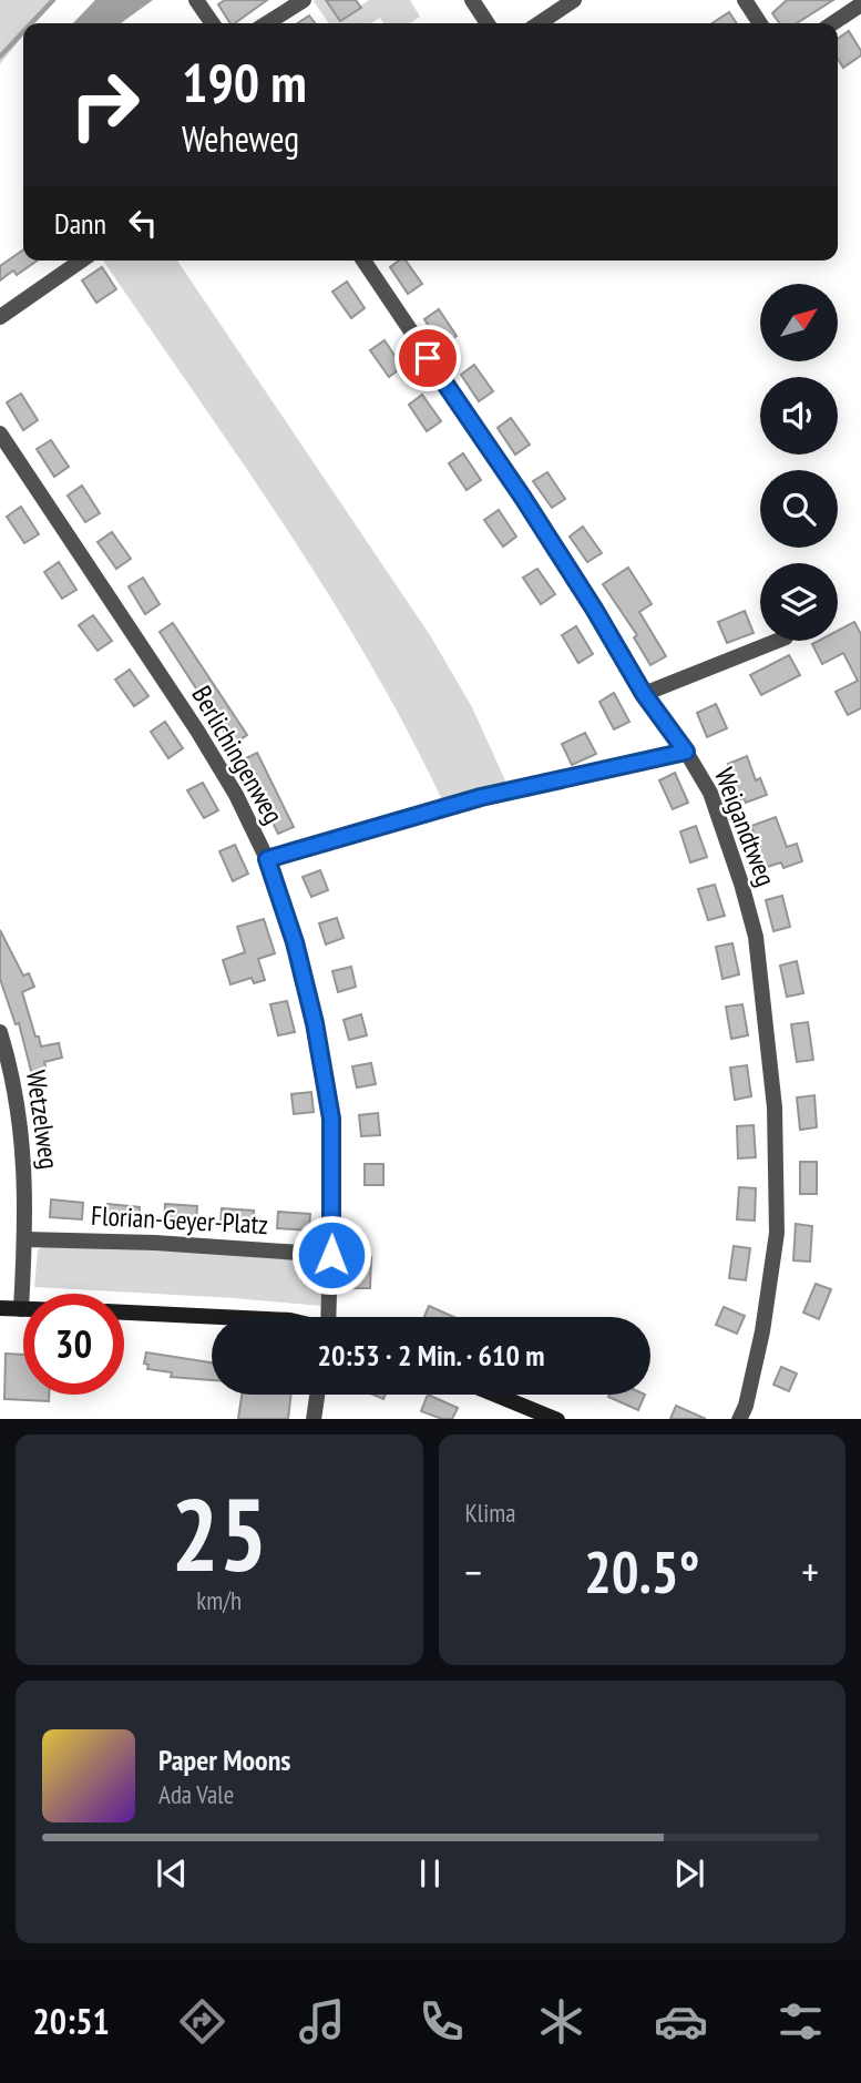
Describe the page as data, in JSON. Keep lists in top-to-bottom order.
{
  "streets": {
    "street": [
      "Berlichingenweg",
      "Weigandtweg",
      "Wetzelweg",
      "Florian-Geyer-Platz"
    ]
  },
  "crossings": [
    ["Berlichingenweg", "Florian-Geyer-Platz"],
    ["Wetzelweg", "Florian-Geyer-Platz"]
  ],
  "north": "top right",
  "page": {
    "turn": ["190 m", "Weheweg"],
    "then": "Dann",
    "limit": "30",
    "trip": "20:53 · 2 Min. · 610 m",
    "tile": [
      ["25", "km/h"],
      "Klima"
    ],
    "heat": ["−", "20.5°", "+"],
    "song": ["Paper Moons", "Ada Vale"],
    "tabs": "20:51"
  }
}
